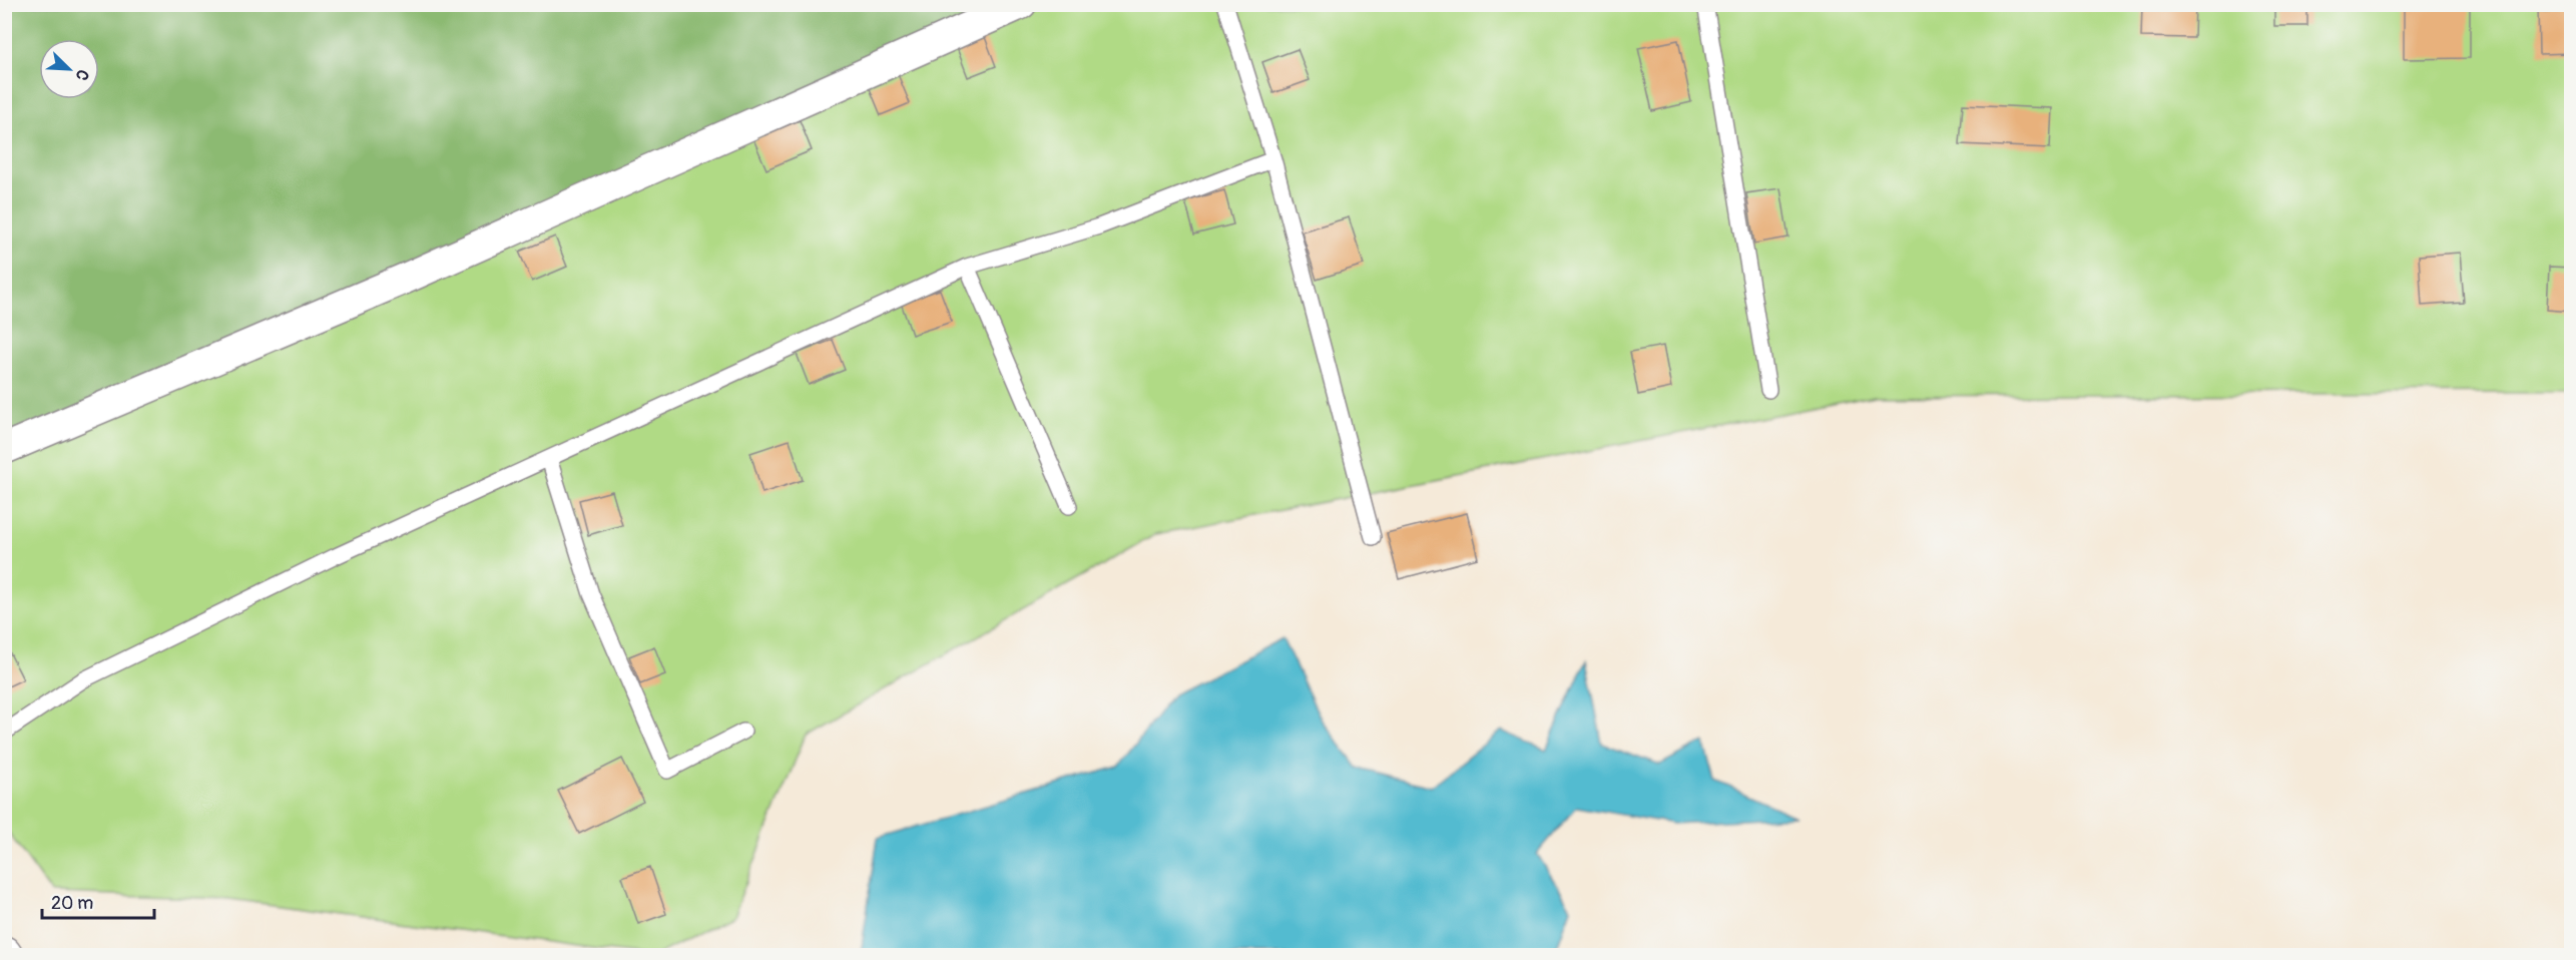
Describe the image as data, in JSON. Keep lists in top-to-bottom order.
{
  "scale_bar": "20 m",
  "north": "bottom right"
}
